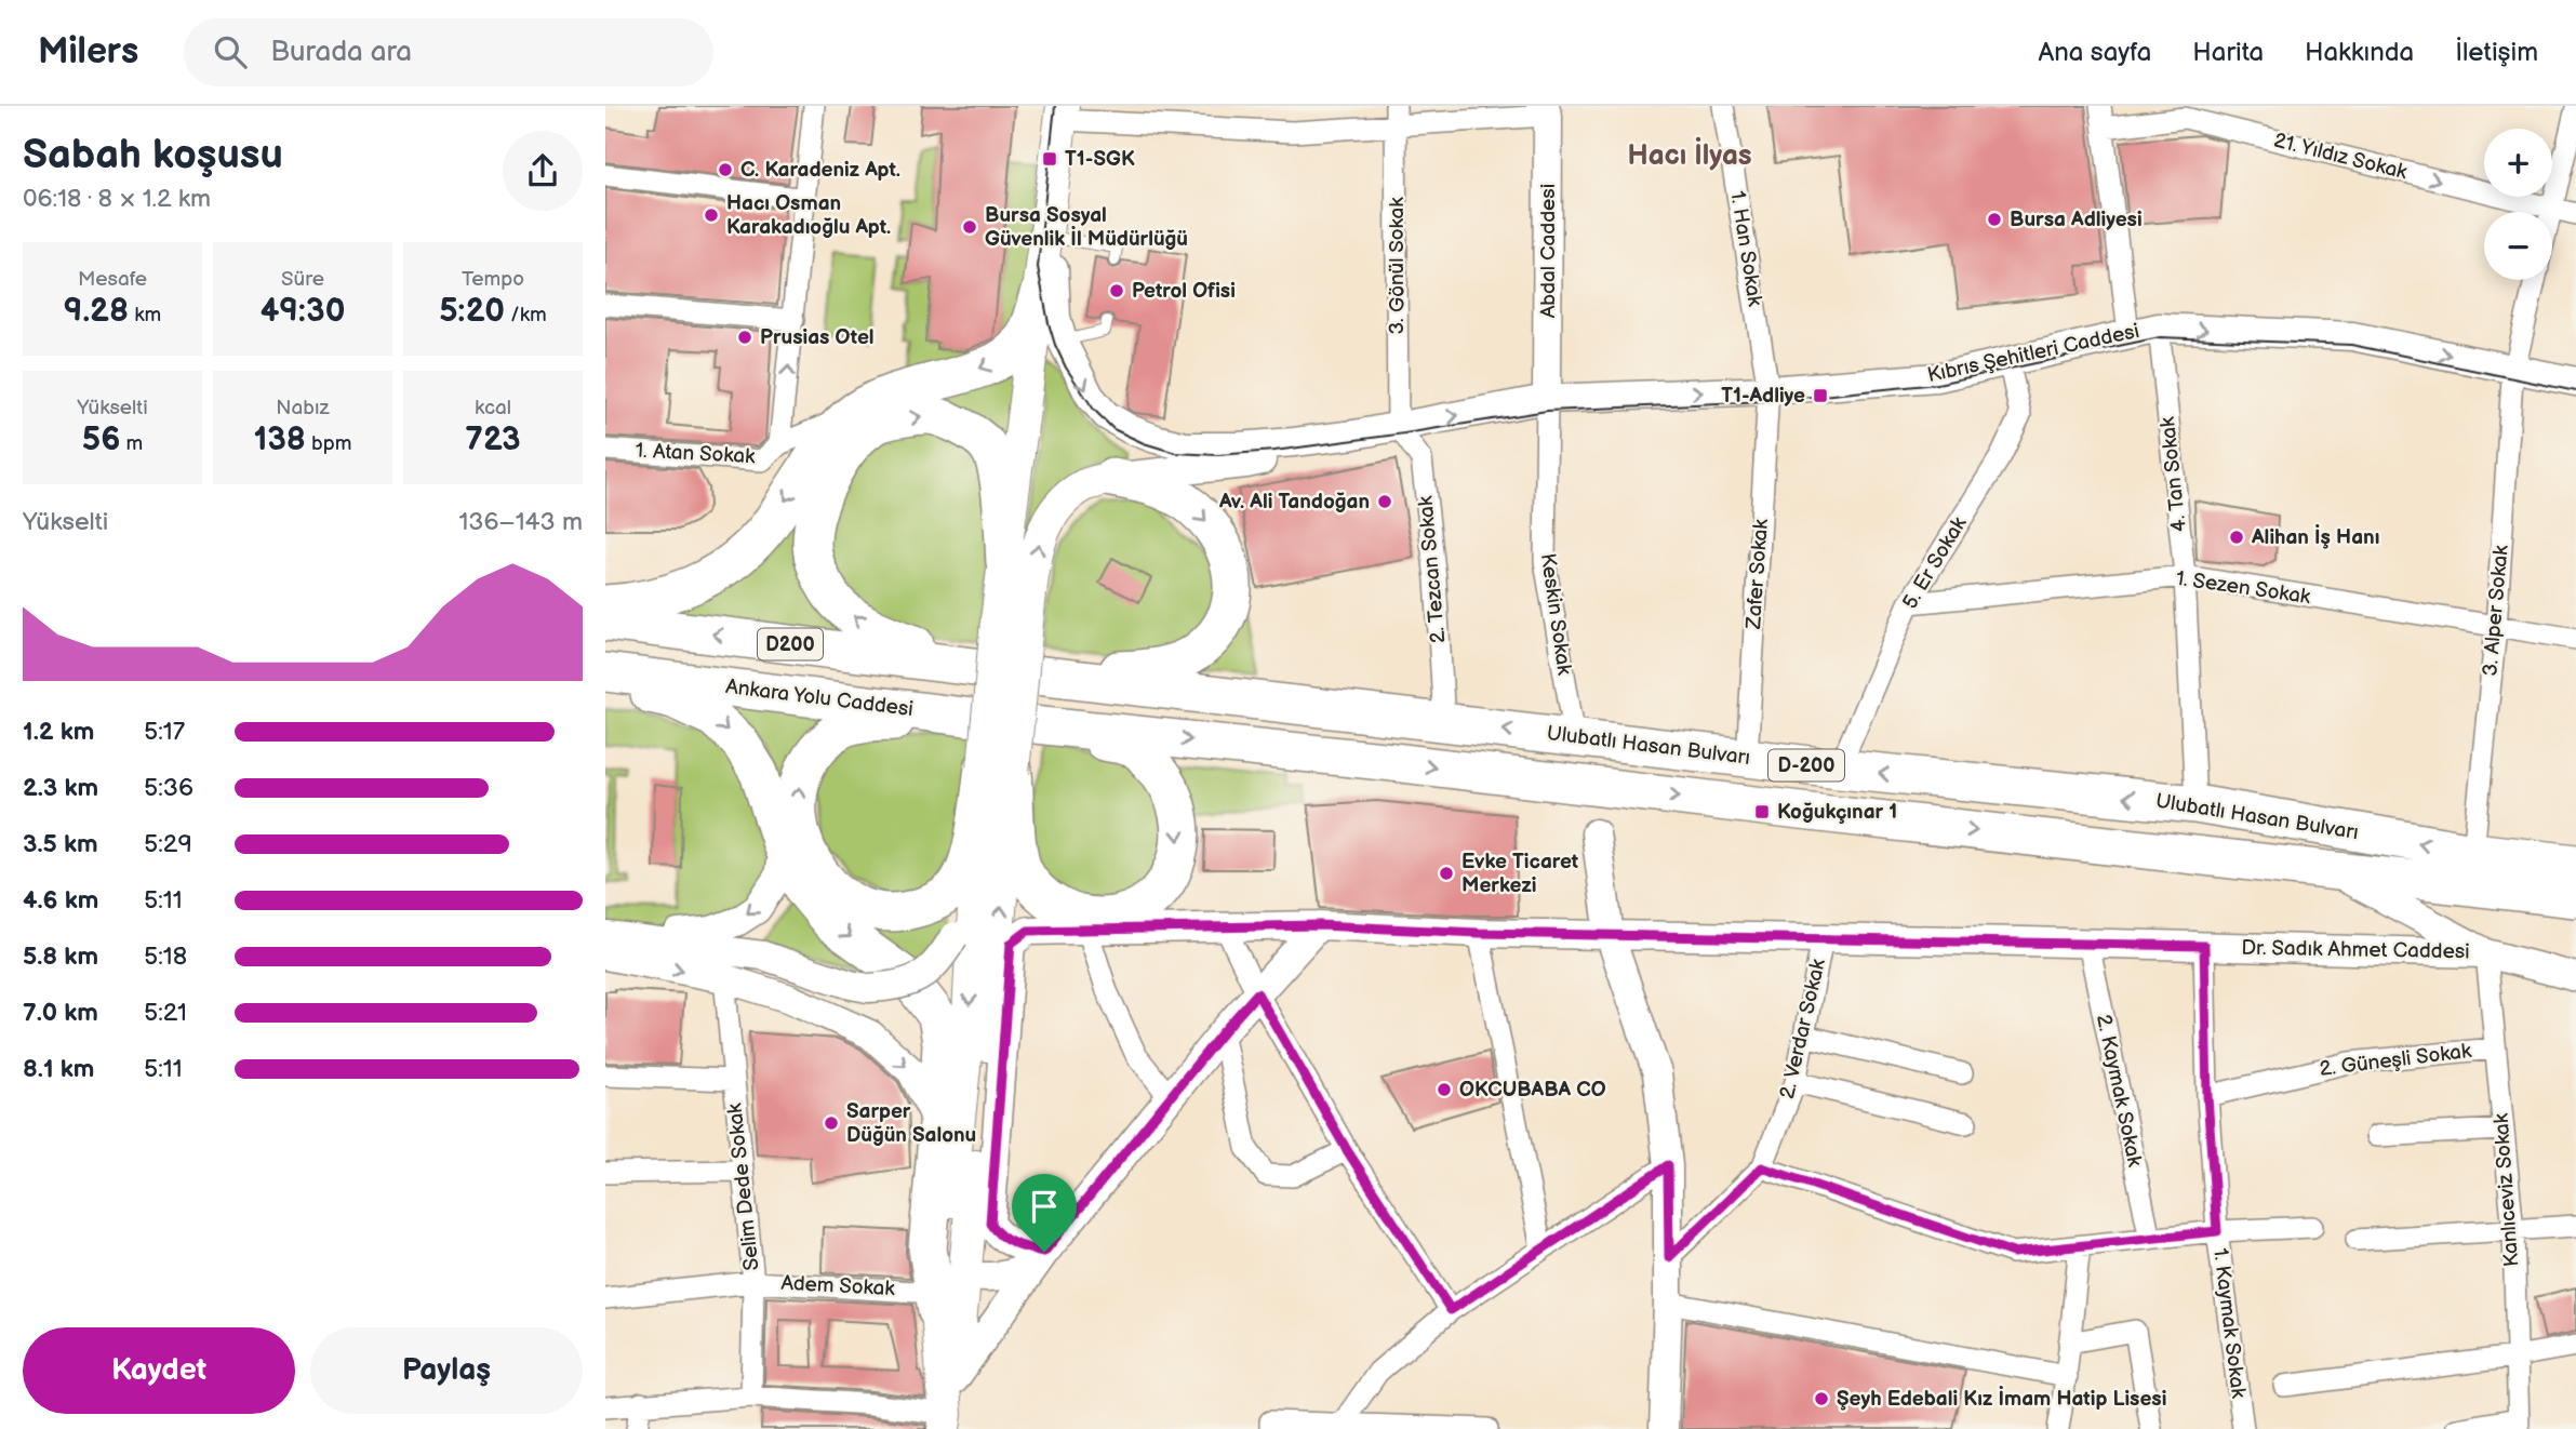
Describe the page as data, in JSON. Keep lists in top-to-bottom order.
{
  "streets": {
    "highway": [
      "D200",
      "Ankara Yolu Caddesi",
      "Ulubatlı Hasan Bulvarı",
      "D-200"
    ],
    "street": [
      "21. Yıldız Sokak",
      "1. Han Sokak",
      "Abdal Caddesi",
      "3. Gönül Sokak",
      "Kıbrıs Şehitleri Caddesi",
      "1. Atan Sokak",
      "4. Tan Sokak",
      "5. Er Sokak",
      "2. Tezcan Sokak",
      "Zafer Sokak",
      "1. Sezen Sokak",
      "3. Alper Sokak",
      "Keskin Sokak",
      "Dr. Sadık Ahmet Caddesi",
      "2. Verdar Sokak",
      "2. Güneşli Sokak",
      "2. Kaymak Sokak",
      "Selim Dede Sokak",
      "Kanlıceviz Sokak",
      "Adem Sokak",
      "1. Kaymak Sokak"
    ]
  },
  "crossings": [
    ["21. Yıldız Sokak", "3. Alper Sokak"],
    ["1. Han Sokak", "Kıbrıs Şehitleri Caddesi"],
    ["1. Han Sokak", "Zafer Sokak"],
    ["Abdal Caddesi", "Kıbrıs Şehitleri Caddesi"],
    ["Abdal Caddesi", "Keskin Sokak"],
    ["3. Gönül Sokak", "Kıbrıs Şehitleri Caddesi"],
    ["3. Gönül Sokak", "2. Tezcan Sokak"],
    ["Kıbrıs Şehitleri Caddesi", "4. Tan Sokak"],
    ["Kıbrıs Şehitleri Caddesi", "5. Er Sokak"],
    ["Kıbrıs Şehitleri Caddesi", "2. Tezcan Sokak"],
    ["Kıbrıs Şehitleri Caddesi", "Zafer Sokak"],
    ["Kıbrıs Şehitleri Caddesi", "3. Alper Sokak"],
    ["Kıbrıs Şehitleri Caddesi", "Keskin Sokak"],
    ["4. Tan Sokak", "1. Sezen Sokak"],
    ["4. Tan Sokak", "Ulubatlı Hasan Bulvarı"],
    ["5. Er Sokak", "1. Sezen Sokak"],
    ["5. Er Sokak", "Ulubatlı Hasan Bulvarı"],
    ["2. Tezcan Sokak", "Ulubatlı Hasan Bulvarı"],
    ["Zafer Sokak", "Ulubatlı Hasan Bulvarı"],
    ["1. Sezen Sokak", "3. Alper Sokak"],
    ["3. Alper Sokak", "Ulubatlı Hasan Bulvarı"],
    ["Keskin Sokak", "Ulubatlı Hasan Bulvarı"],
    ["D200", "Ulubatlı Hasan Bulvarı"],
    ["Ankara Yolu Caddesi", "Ulubatlı Hasan Bulvarı"],
    ["Dr. Sadık Ahmet Caddesi", "2. Verdar Sokak"],
    ["Dr. Sadık Ahmet Caddesi", "2. Kaymak Sokak"],
    ["Dr. Sadık Ahmet Caddesi", "Kanlıceviz Sokak"],
    ["Dr. Sadık Ahmet Caddesi", "1. Kaymak Sokak"],
    ["2. Güneşli Sokak", "Kanlıceviz Sokak"],
    ["2. Güneşli Sokak", "1. Kaymak Sokak"],
    ["Selim Dede Sokak", "Adem Sokak"]
  ],
  "one_way": ["21. Yıldız Sokak", "Kıbrıs Şehitleri Caddesi"],
  "districts": ["Hacı İlyas"],
  "places": {
    "transit": ["T1-SGK", "T1-Adliye", "Koğukçınar 1"],
    "other": [
      "C. Karadeniz Apt.",
      "Hacı Osman Karakadıoğlu Apt.",
      "Bursa Adliyesi",
      "Bursa Sosyal Güvenlik İl Müdürlüğü",
      "Petrol Ofisi",
      "Prusias Otel",
      "Av. Ali Tandoğan",
      "Alihan İş Hanı",
      "Evke Ticaret Merkezi",
      "OKCUBABA CO",
      "Sarper Düğün Salonu",
      "Şeyh Edebali Kız İmam Hatip Lisesi"
    ]
  },
  "page": {
    "header": "Milers",
    "search": "Burada ara",
    "nav": [
      "Ana sayfa",
      "Harita",
      "Hakkında",
      "İletişim"
    ],
    "heading": ["Sabah koşusu", "06:18 · 8 × 1.2 km"],
    "map_buttons": ["+", "−"],
    "stats": [
      ["Mesafe", "9.28 km"],
      ["Süre", "49:30"],
      ["Tempo", "5:20 /km"],
      ["Yükselti", "56 m"],
      ["Nabız", "138 bpm"],
      ["kcal", "723"]
    ],
    "chart": ["Yükselti", "136–143 m"],
    "list": [
      {
        "name": "1.2 km",
        "note": "5:17"
      },
      {
        "name": "2.3 km",
        "note": "5:36"
      },
      {
        "name": "3.5 km",
        "note": "5:29"
      },
      {
        "name": "4.6 km",
        "note": "5:11"
      },
      {
        "name": "5.8 km",
        "note": "5:18"
      },
      {
        "name": "7.0 km",
        "note": "5:21"
      },
      {
        "name": "8.1 km",
        "note": "5:11"
      }
    ],
    "buttons": ["Kaydet", "Paylaş"]
  }
}
